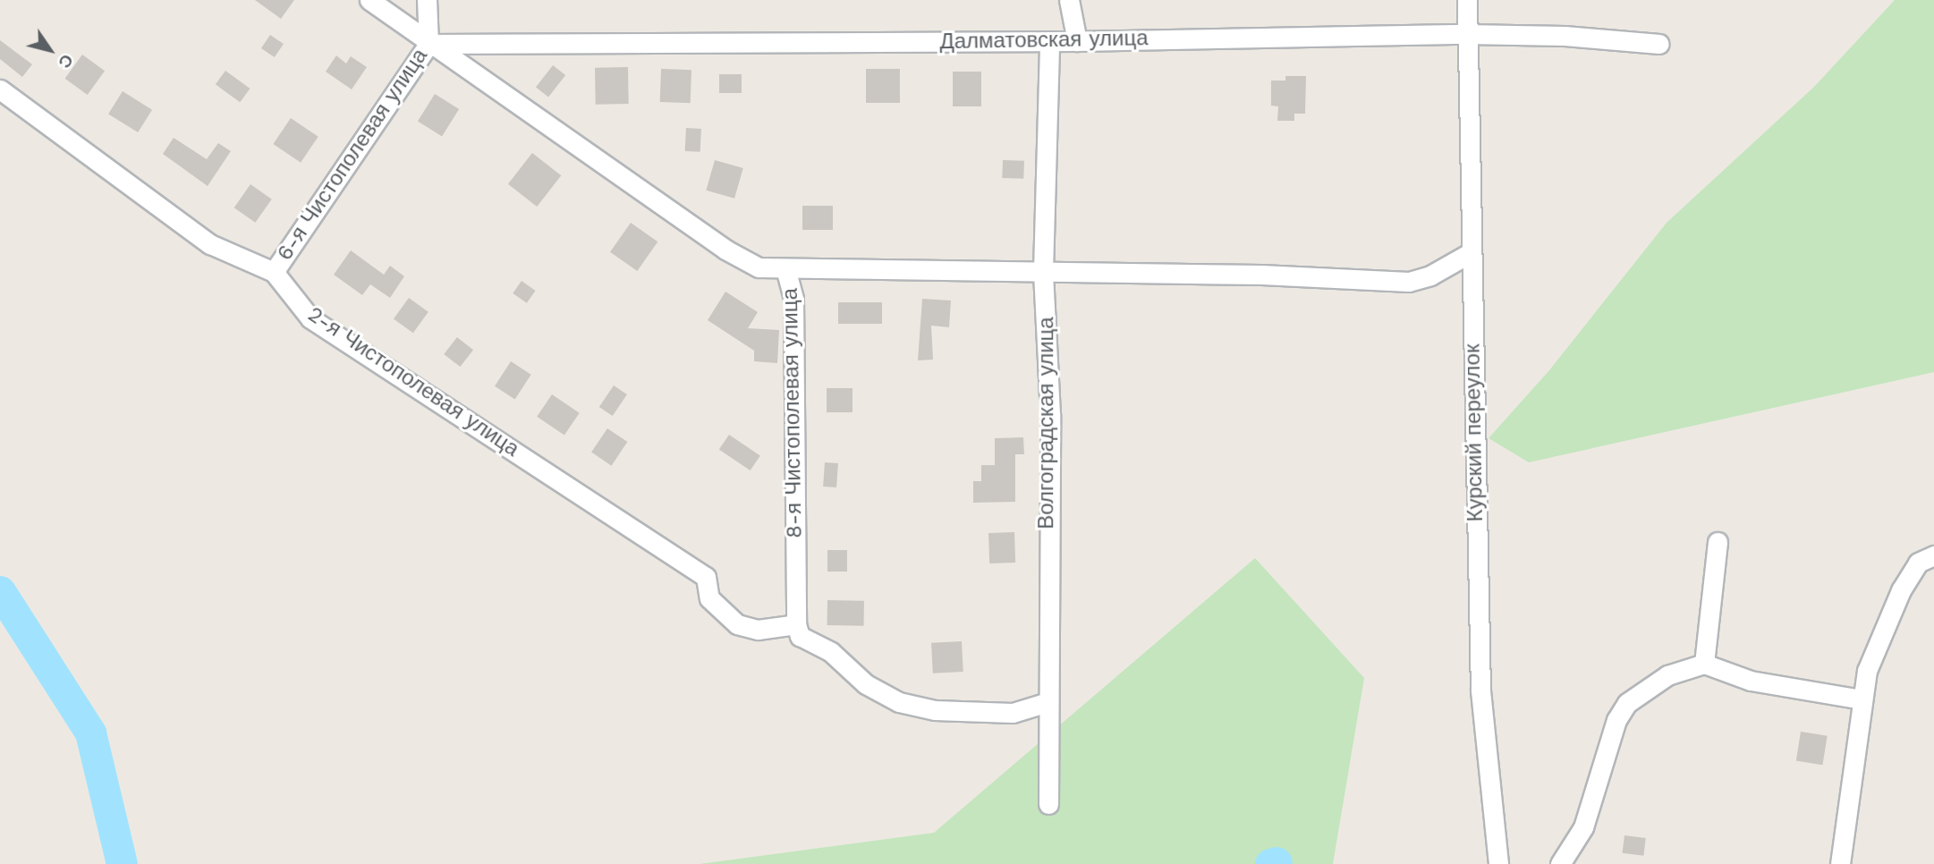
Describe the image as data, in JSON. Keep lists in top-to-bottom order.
{
  "streets": {
    "street": [
      "Далматовская улица",
      "6-я Чистополевая улица",
      "2-я Чистополевая улица",
      "8-я Чистополевая улица",
      "Волгоградская улица",
      "Курский переулок"
    ]
  },
  "crossings": [
    ["Далматовская улица", "6-я Чистополевая улица"],
    ["Далматовская улица", "8-я Чистополевая улица"],
    ["Далматовская улица", "Волгоградская улица"],
    ["Далматовская улица", "Курский переулок"],
    ["6-я Чистополевая улица", "2-я Чистополевая улица"],
    ["6-я Чистополевая улица", "8-я Чистополевая улица"],
    ["2-я Чистополевая улица", "8-я Чистополевая улица"]
  ],
  "north": "bottom right"
}
